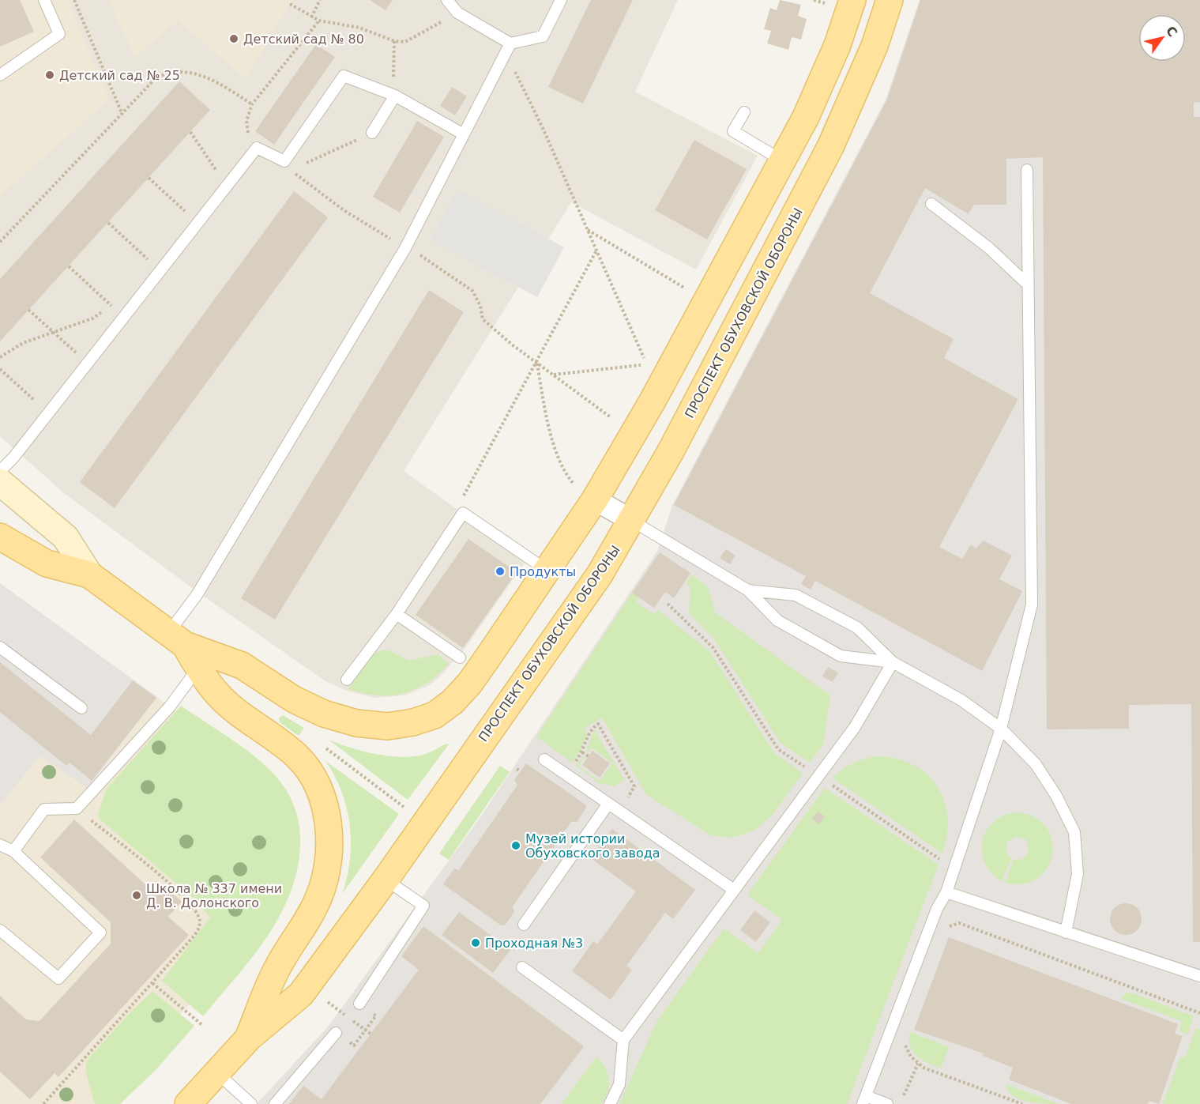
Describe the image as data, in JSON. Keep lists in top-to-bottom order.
{
  "streets": {
    "main road": ["ПРОСПЕКТ ОБУХОВСКОЙ ОБОРОНЫ"]
  },
  "places": [
    "Детский сад № 80",
    "Детский сад № 25",
    "Продукты",
    "Музей истории Обуховского завода",
    "Школа № 337 имени Д. В. Долонского",
    "Проходная №3"
  ],
  "north": "top right"
}
